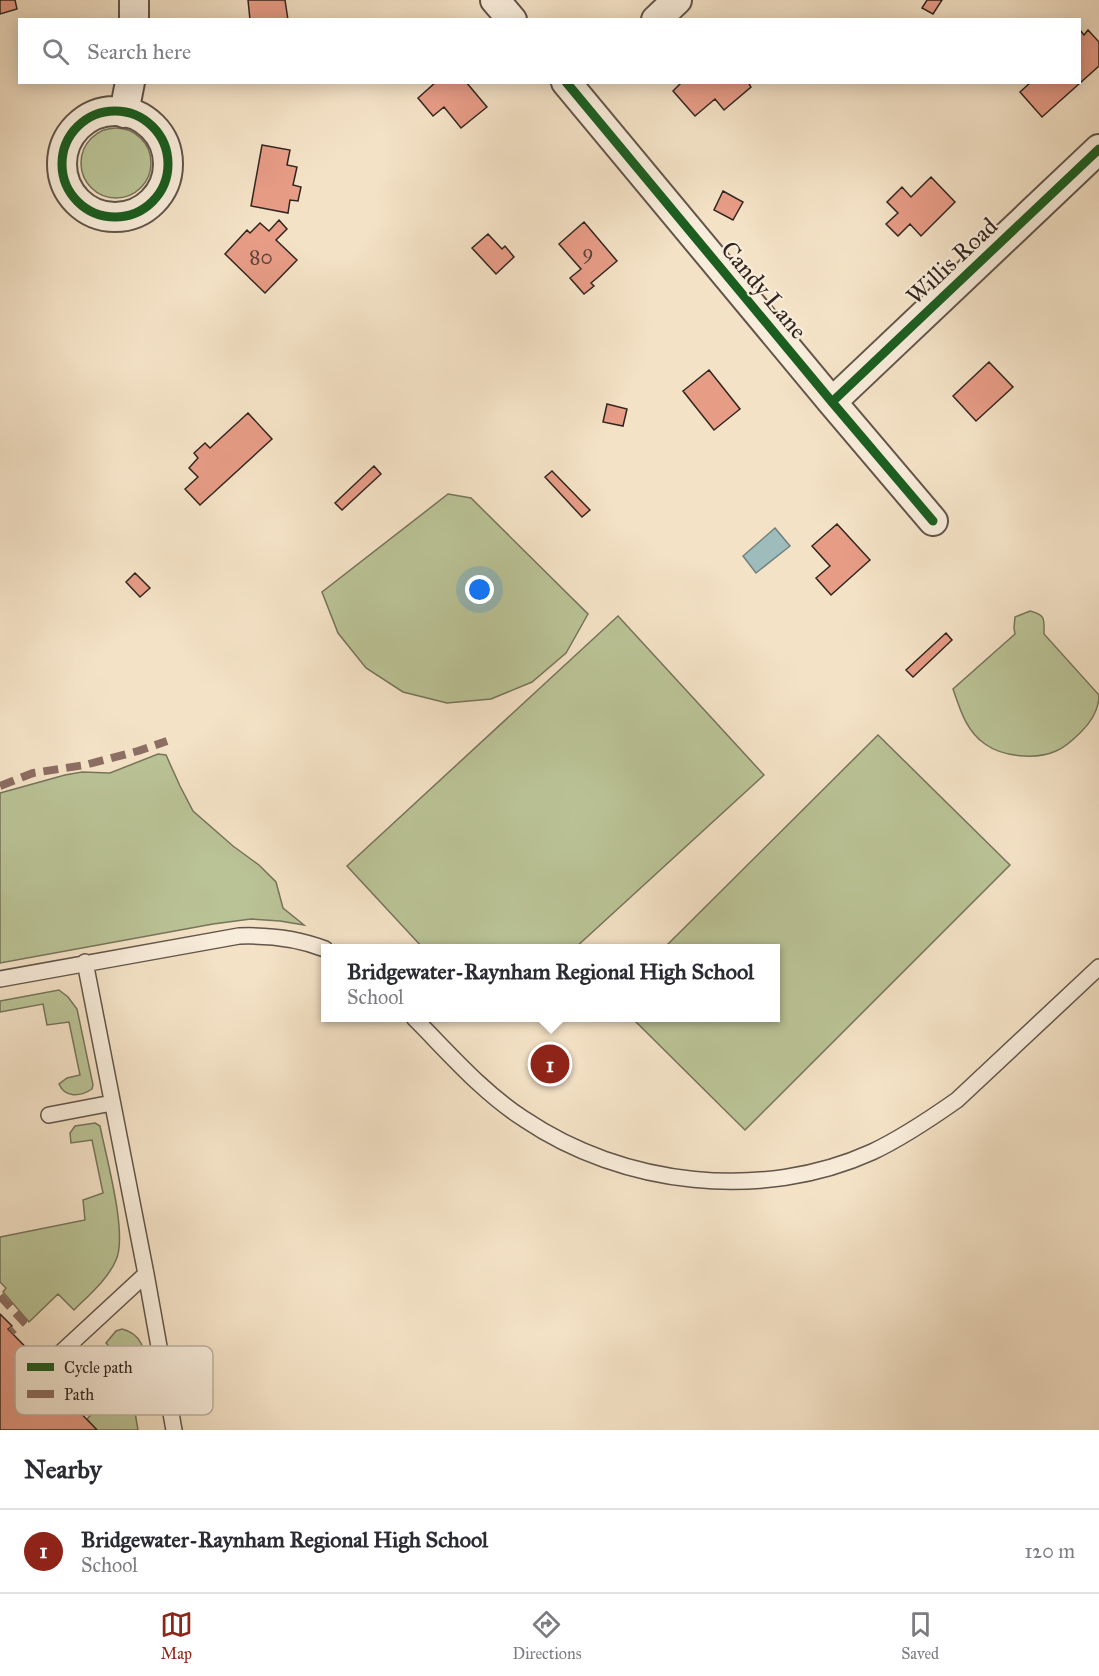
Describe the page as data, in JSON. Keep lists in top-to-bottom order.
{
  "streets": {
    "street": ["Willis Road", "Candy Lane"]
  },
  "crossings": [
    ["Willis Road", "Candy Lane"]
  ],
  "house_numbers": ["9", "80"],
  "legend": ["Cycle path", "Path"],
  "page": {
    "search": "Search here",
    "popup": ["Bridgewater-Raynham Regional High School", "School"],
    "pins": "1",
    "heading": "Nearby",
    "list": [
      {
        "mark": "1",
        "name": "Bridgewater-Raynham Regional High School",
        "note": "School",
        "value": "120 m"
      }
    ],
    "nav": ["Map", "Directions", "Saved"]
  }
}
